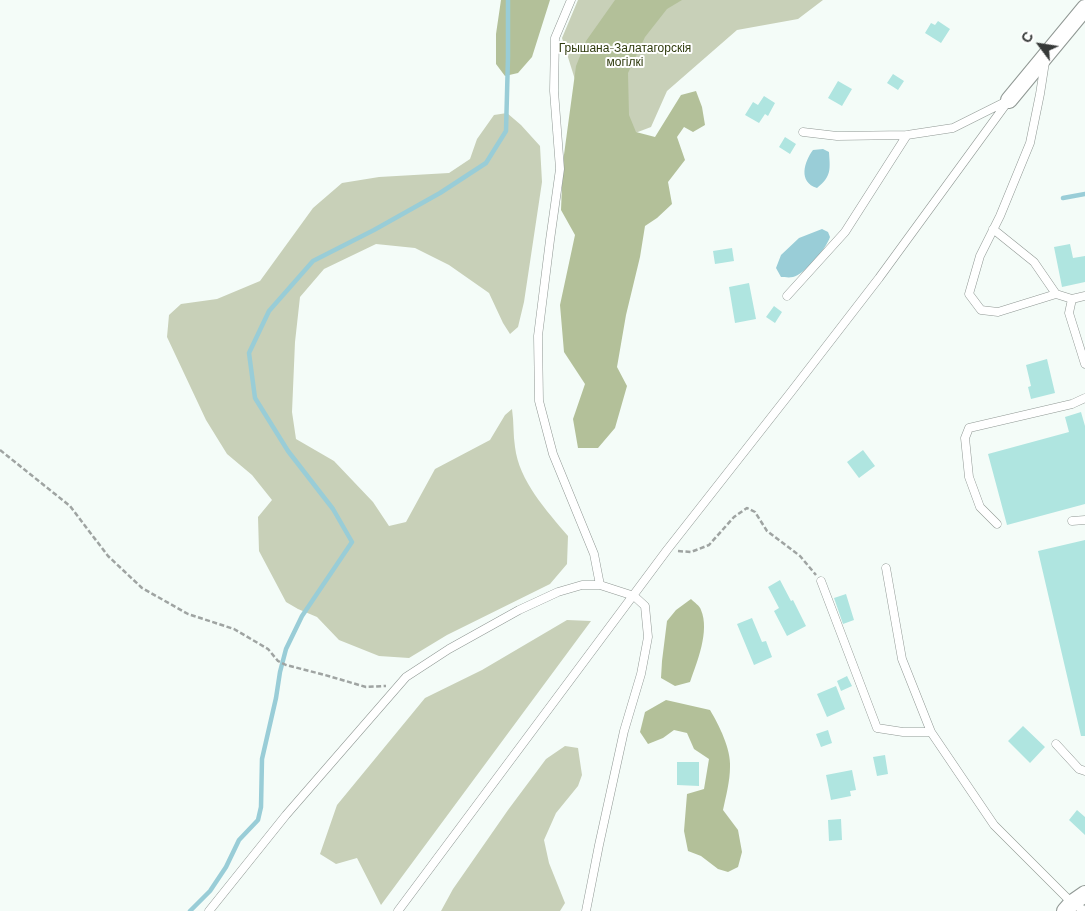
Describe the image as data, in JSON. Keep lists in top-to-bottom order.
{
  "parks": ["Грышана-Залатагорскія могілкі"],
  "north": "top left"
}
